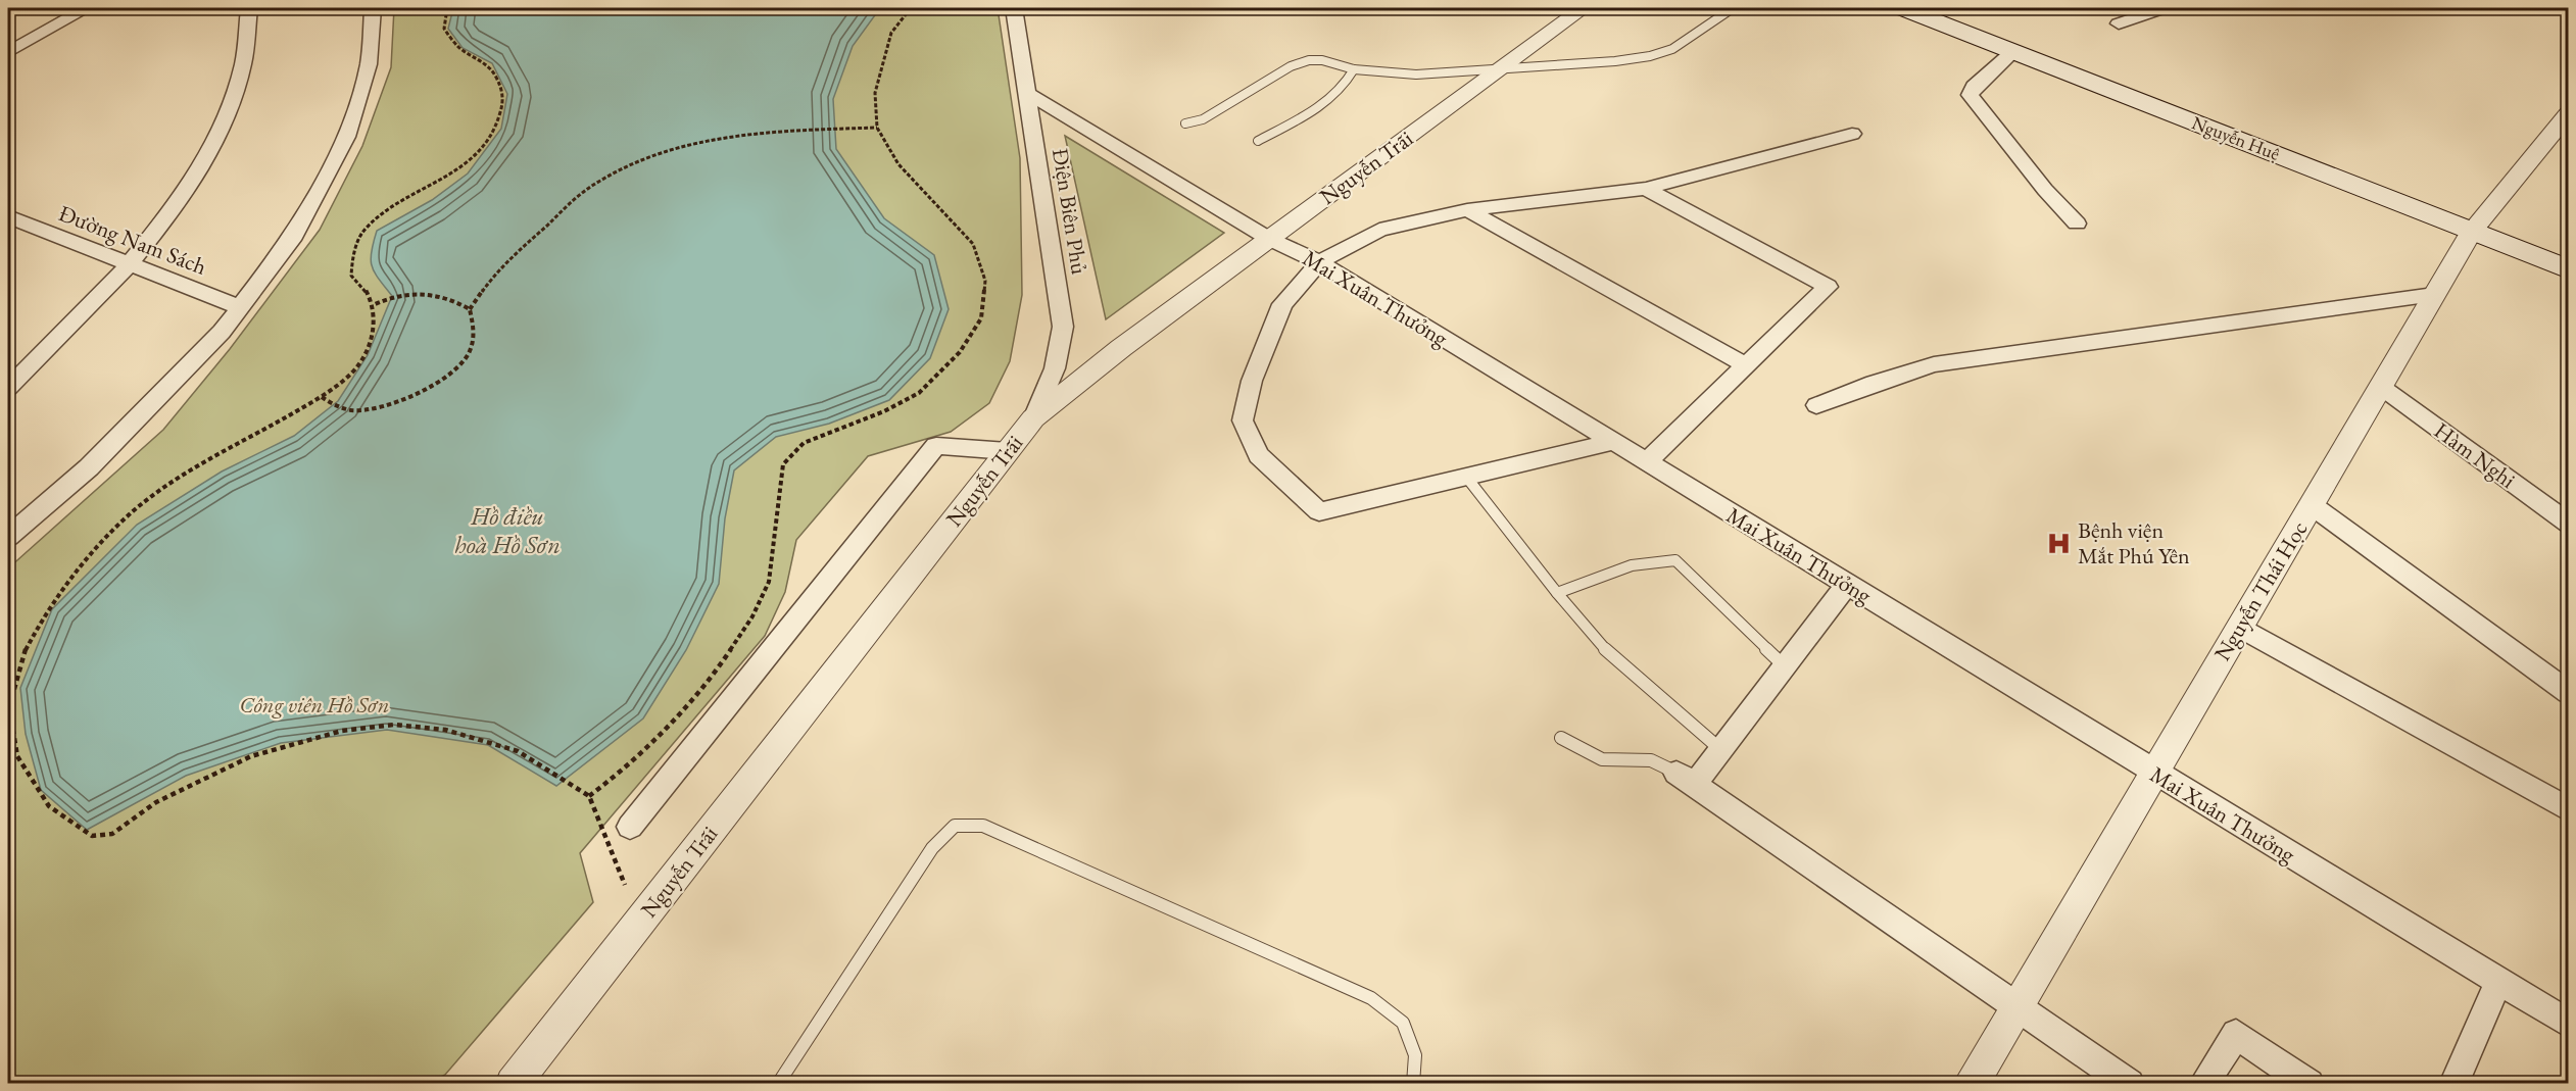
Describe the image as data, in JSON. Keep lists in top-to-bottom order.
{
  "streets": {
    "main road": ["Nguyễn Huệ"],
    "street": [
      "Nguyễn Trãi",
      "Điện Biên Phủ",
      "Đường Nam Sách",
      "Mai Xuân Thưởng",
      "Hàm Nghi",
      "Nguyễn Thái Học"
    ]
  },
  "crossings": [
    ["Nguyễn Huệ", "Nguyễn Thái Học"],
    ["Nguyễn Trãi", "Điện Biên Phủ"],
    ["Nguyễn Trãi", "Mai Xuân Thưởng"],
    ["Điện Biên Phủ", "Mai Xuân Thưởng"],
    ["Mai Xuân Thưởng", "Nguyễn Thái Học"],
    ["Hàm Nghi", "Nguyễn Thái Học"]
  ],
  "water": ["Hồ điều hoà Hồ Sơn"],
  "parks": ["Công viên Hồ Sơn"],
  "places": {
    "hospital": ["Bệnh viện Mắt Phú Yên"]
  }
}
